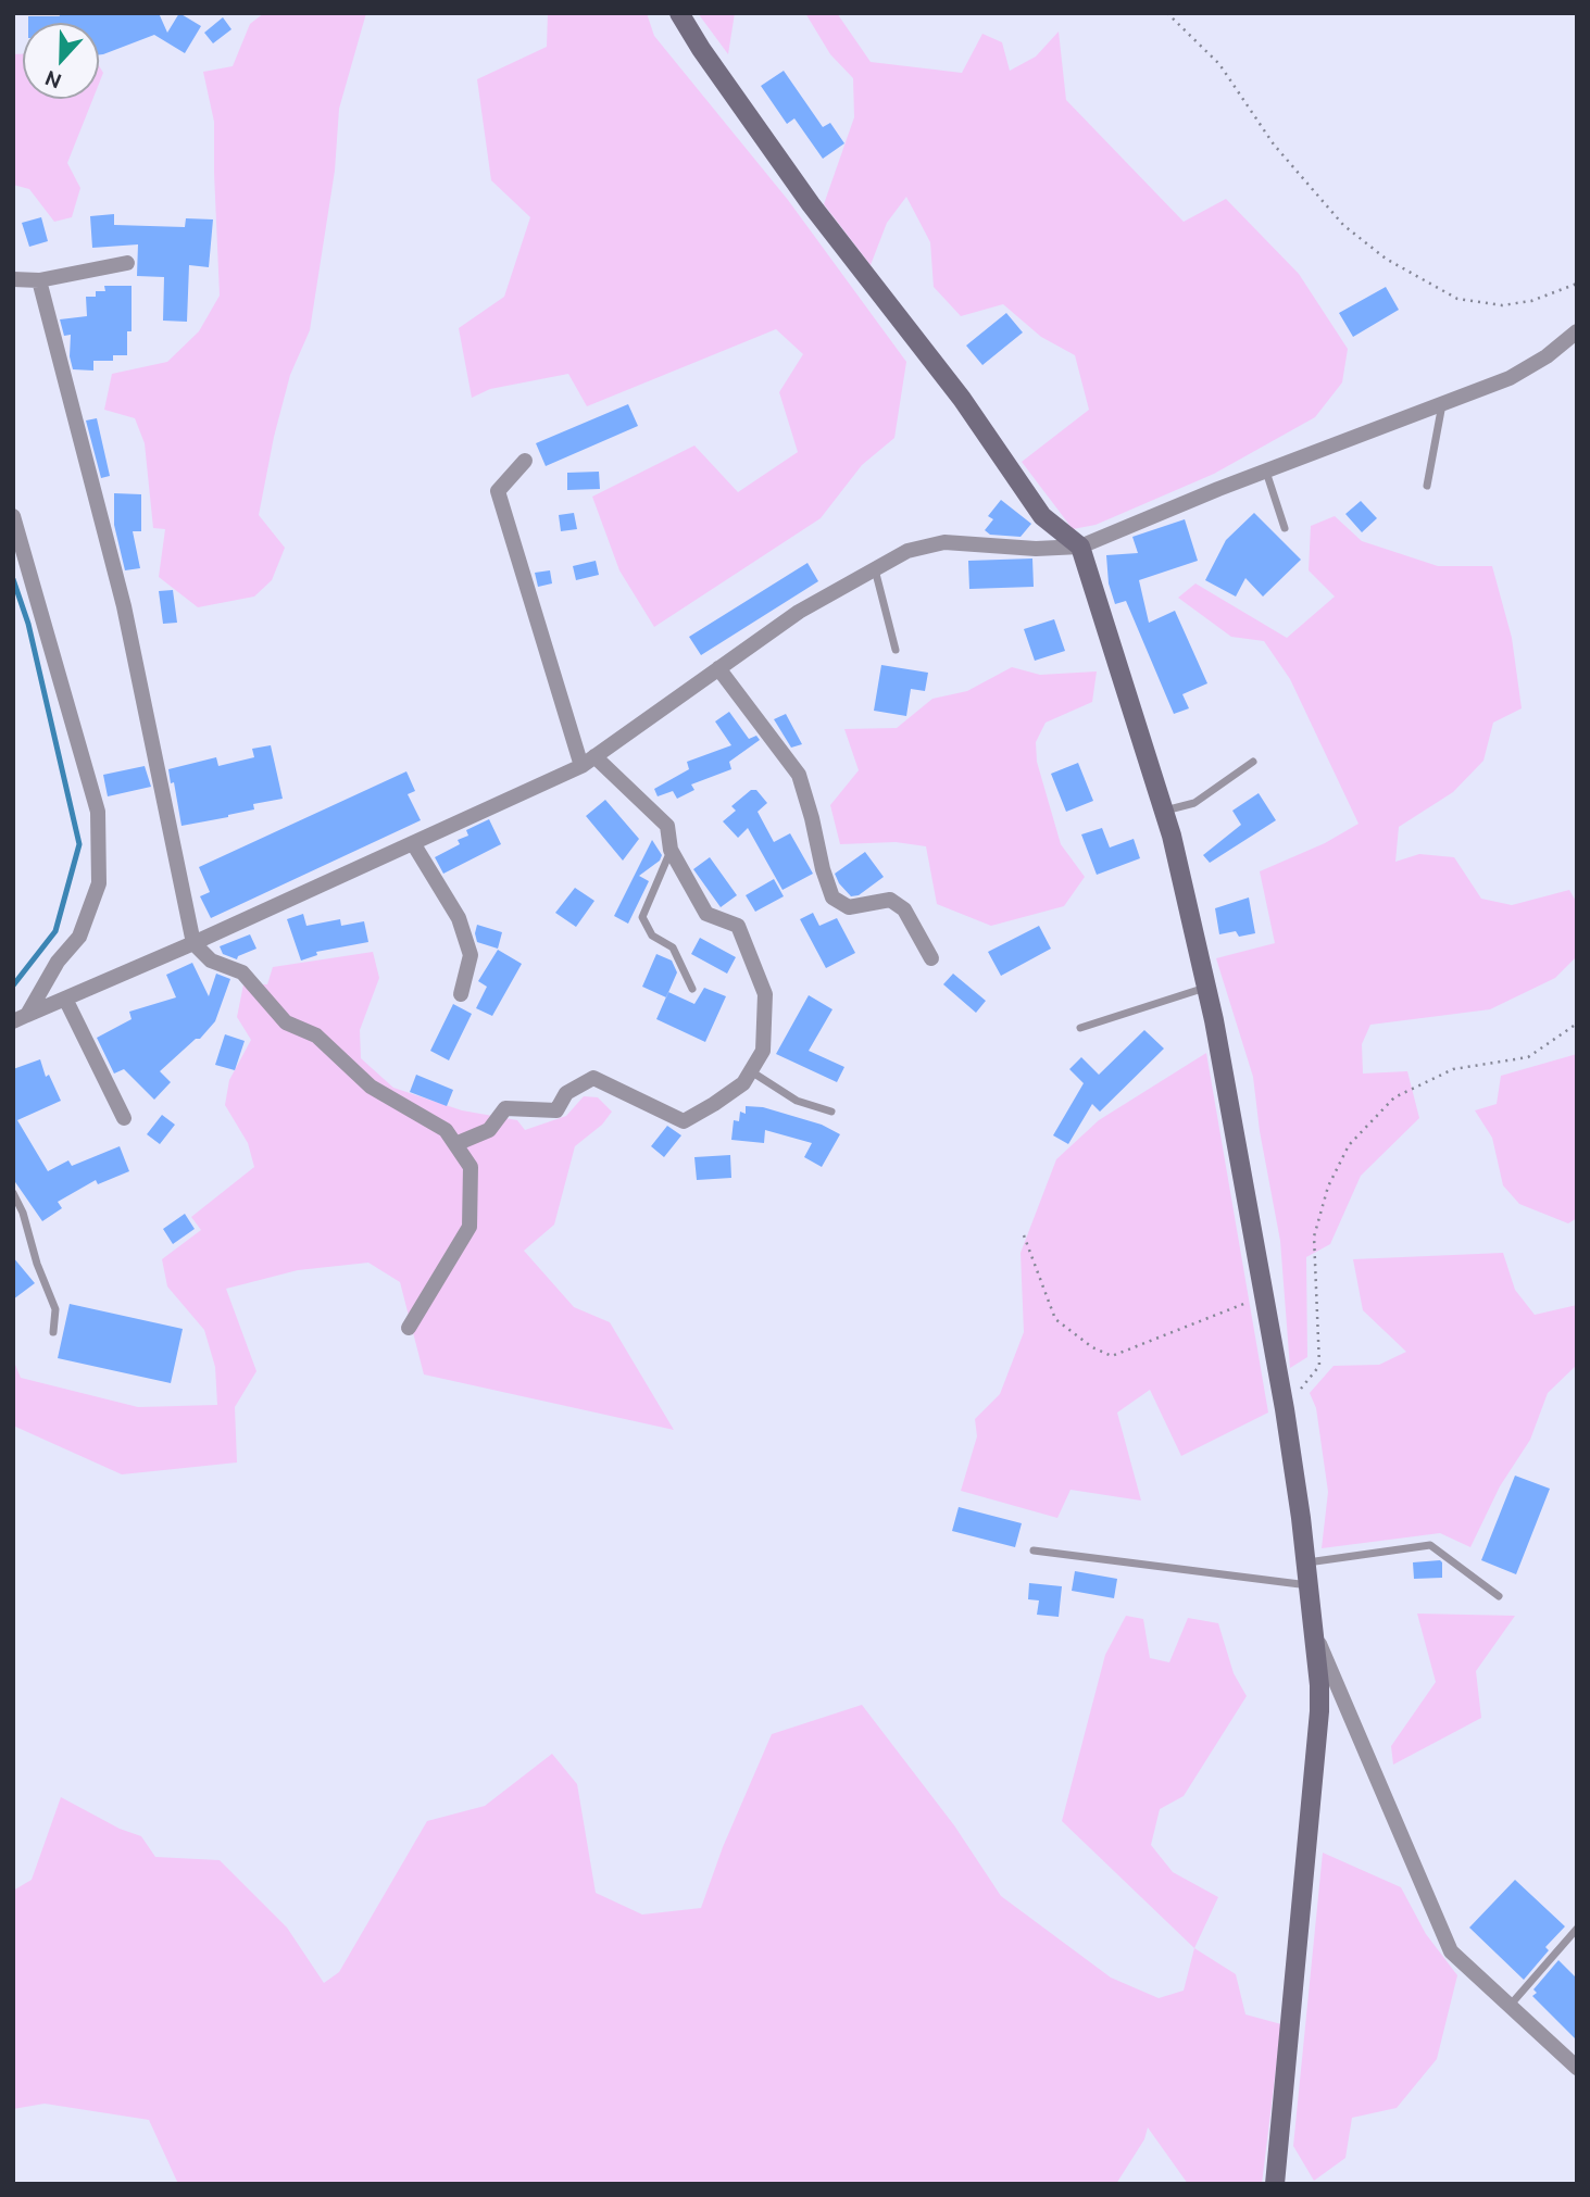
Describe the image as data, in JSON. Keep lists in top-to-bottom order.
{
  "north": "bottom"
}
